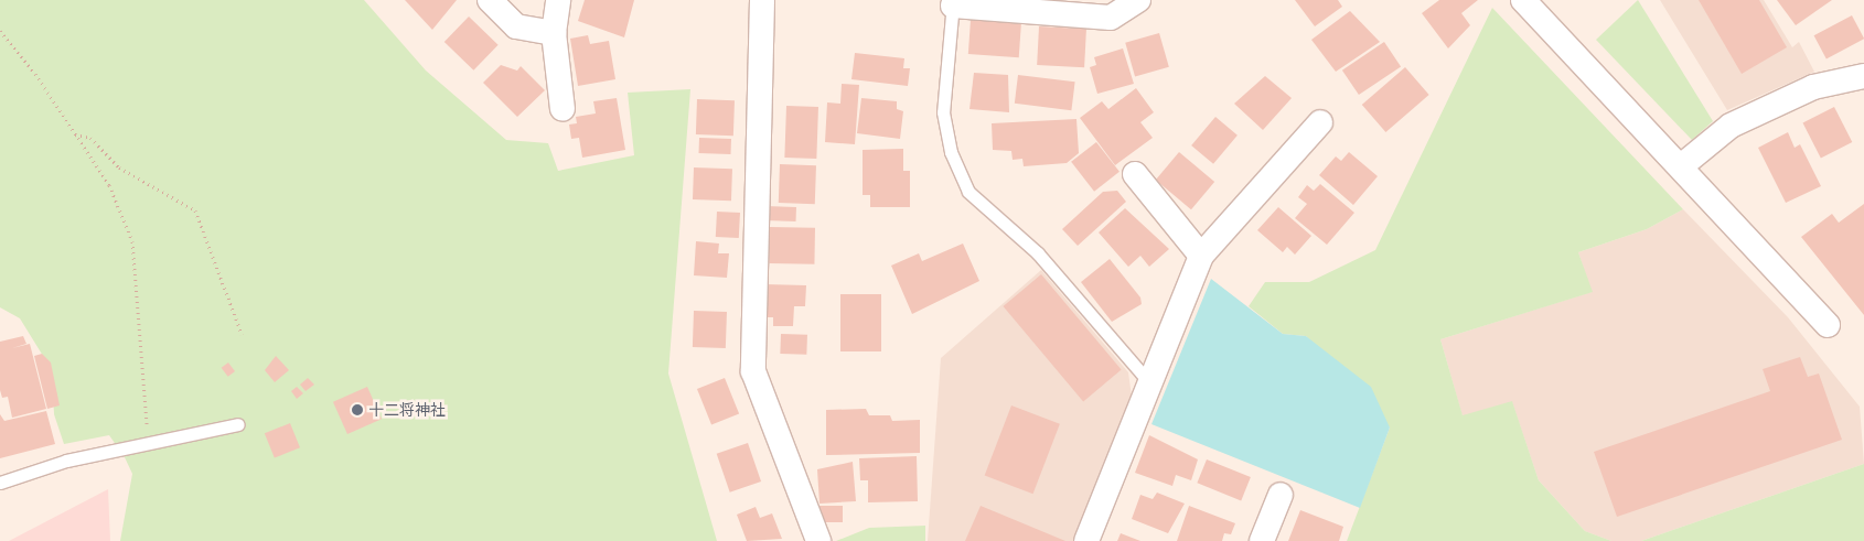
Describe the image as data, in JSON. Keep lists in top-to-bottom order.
{
  "places": ["十二将神社"]
}
